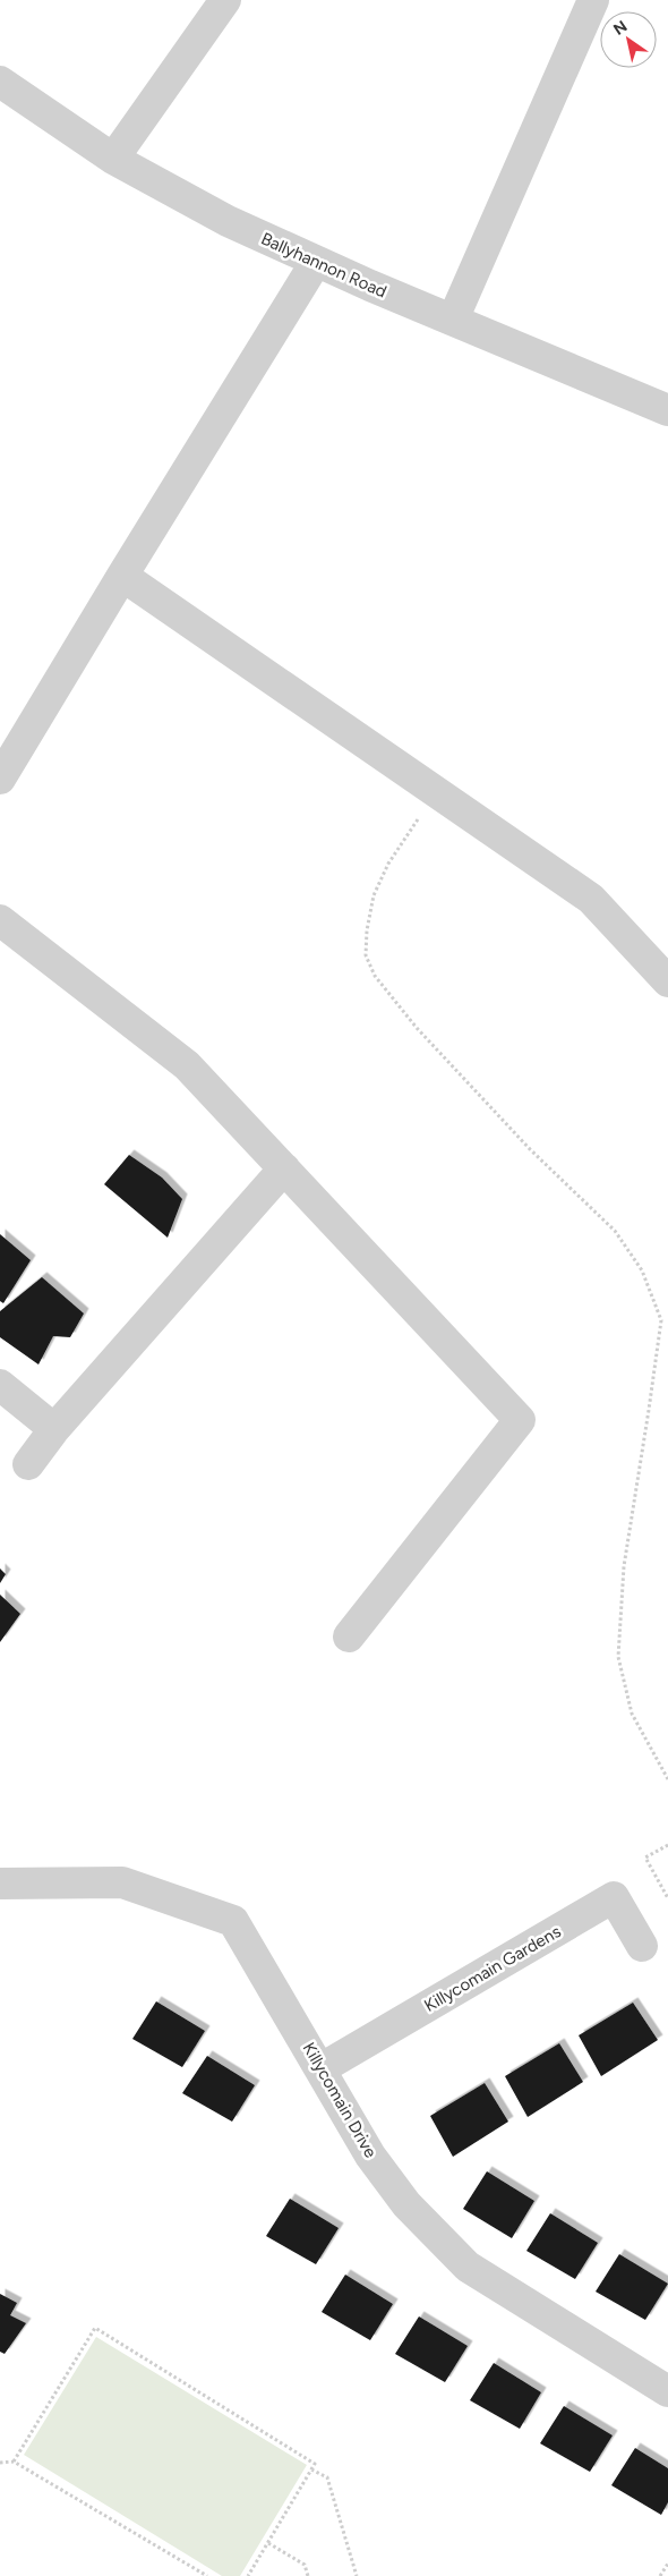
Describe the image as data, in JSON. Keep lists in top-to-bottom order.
{
  "streets": {
    "street": ["Ballyhannon Road", "Killycomain Gardens", "Killycomain Drive"]
  },
  "crossings": [
    ["Killycomain Gardens", "Killycomain Drive"]
  ],
  "north": "top left"
}
